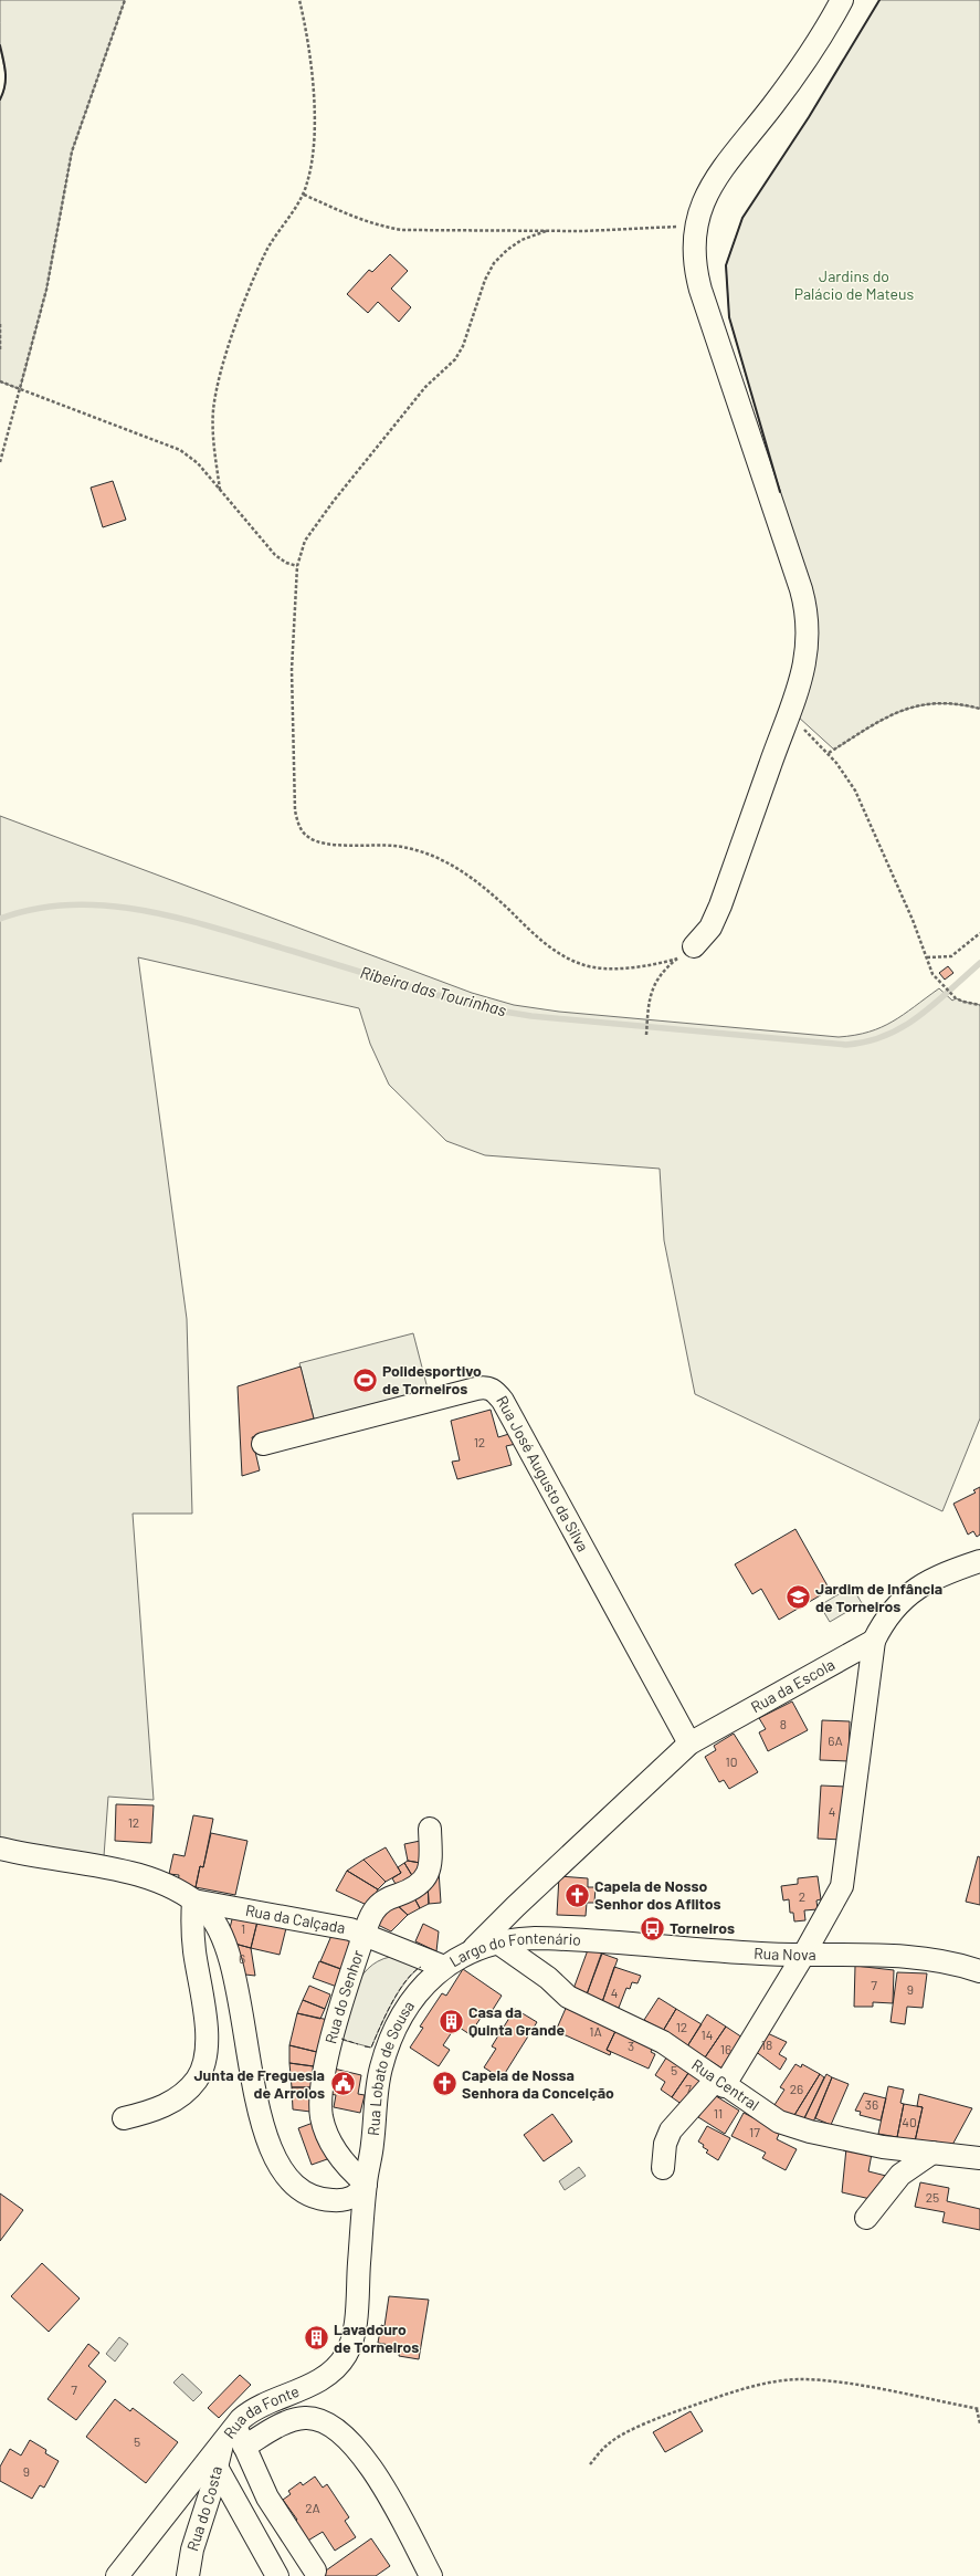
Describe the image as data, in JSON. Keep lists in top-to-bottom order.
{
  "streets": {
    "street": [
      "Rua José Augusto da Silva",
      "Rua da Escola",
      "Rua da Calçada",
      "Largo do Fontenário",
      "Rua Nova",
      "Rua do Senhor",
      "Rua Lobato de Sousa",
      "Rua Central",
      "Rua da Fonte",
      "Rua do Costa"
    ]
  },
  "crossings": [
    ["Rua José Augusto da Silva", "Rua da Escola"],
    ["Rua da Escola", "Largo do Fontenário"],
    ["Rua da Calçada", "Largo do Fontenário"],
    ["Rua da Calçada", "Rua do Senhor"],
    ["Rua da Calçada", "Rua Lobato de Sousa"],
    ["Largo do Fontenário", "Rua Nova"],
    ["Largo do Fontenário", "Rua Lobato de Sousa"],
    ["Largo do Fontenário", "Rua Central"],
    ["Rua do Senhor", "Rua Lobato de Sousa"],
    ["Rua Lobato de Sousa", "Rua da Fonte"],
    ["Rua da Fonte", "Rua do Costa"]
  ],
  "water": ["Ribeira das Tourinhas"],
  "parks": ["Jardins do Palácio de Mateus"],
  "places": {
    "sports": ["Polidesportivo de Torneiros"],
    "school or university": ["Jardim de Infância de Torneiros"],
    "church": ["Capela de Nosso Senhor dos Aflitos", "Capela de Nossa Senhora da Conceição"],
    "bus stop": ["Torneiros"],
    "building": ["Casa da Quinta Grande", "Lavadouro de Torneiros"],
    "public building": ["Junta de Freguesia de Arroios"]
  },
  "house_numbers": [
    "12",
    "8",
    "6A",
    "10",
    "4",
    "12",
    "2",
    "1",
    "6",
    "7",
    "9",
    "4",
    "12",
    "1A",
    "14",
    "18",
    "3",
    "16",
    "5",
    "7",
    "26",
    "36",
    "11",
    "40",
    "17",
    "25",
    "7",
    "5",
    "9",
    "2A"
  ]
}
